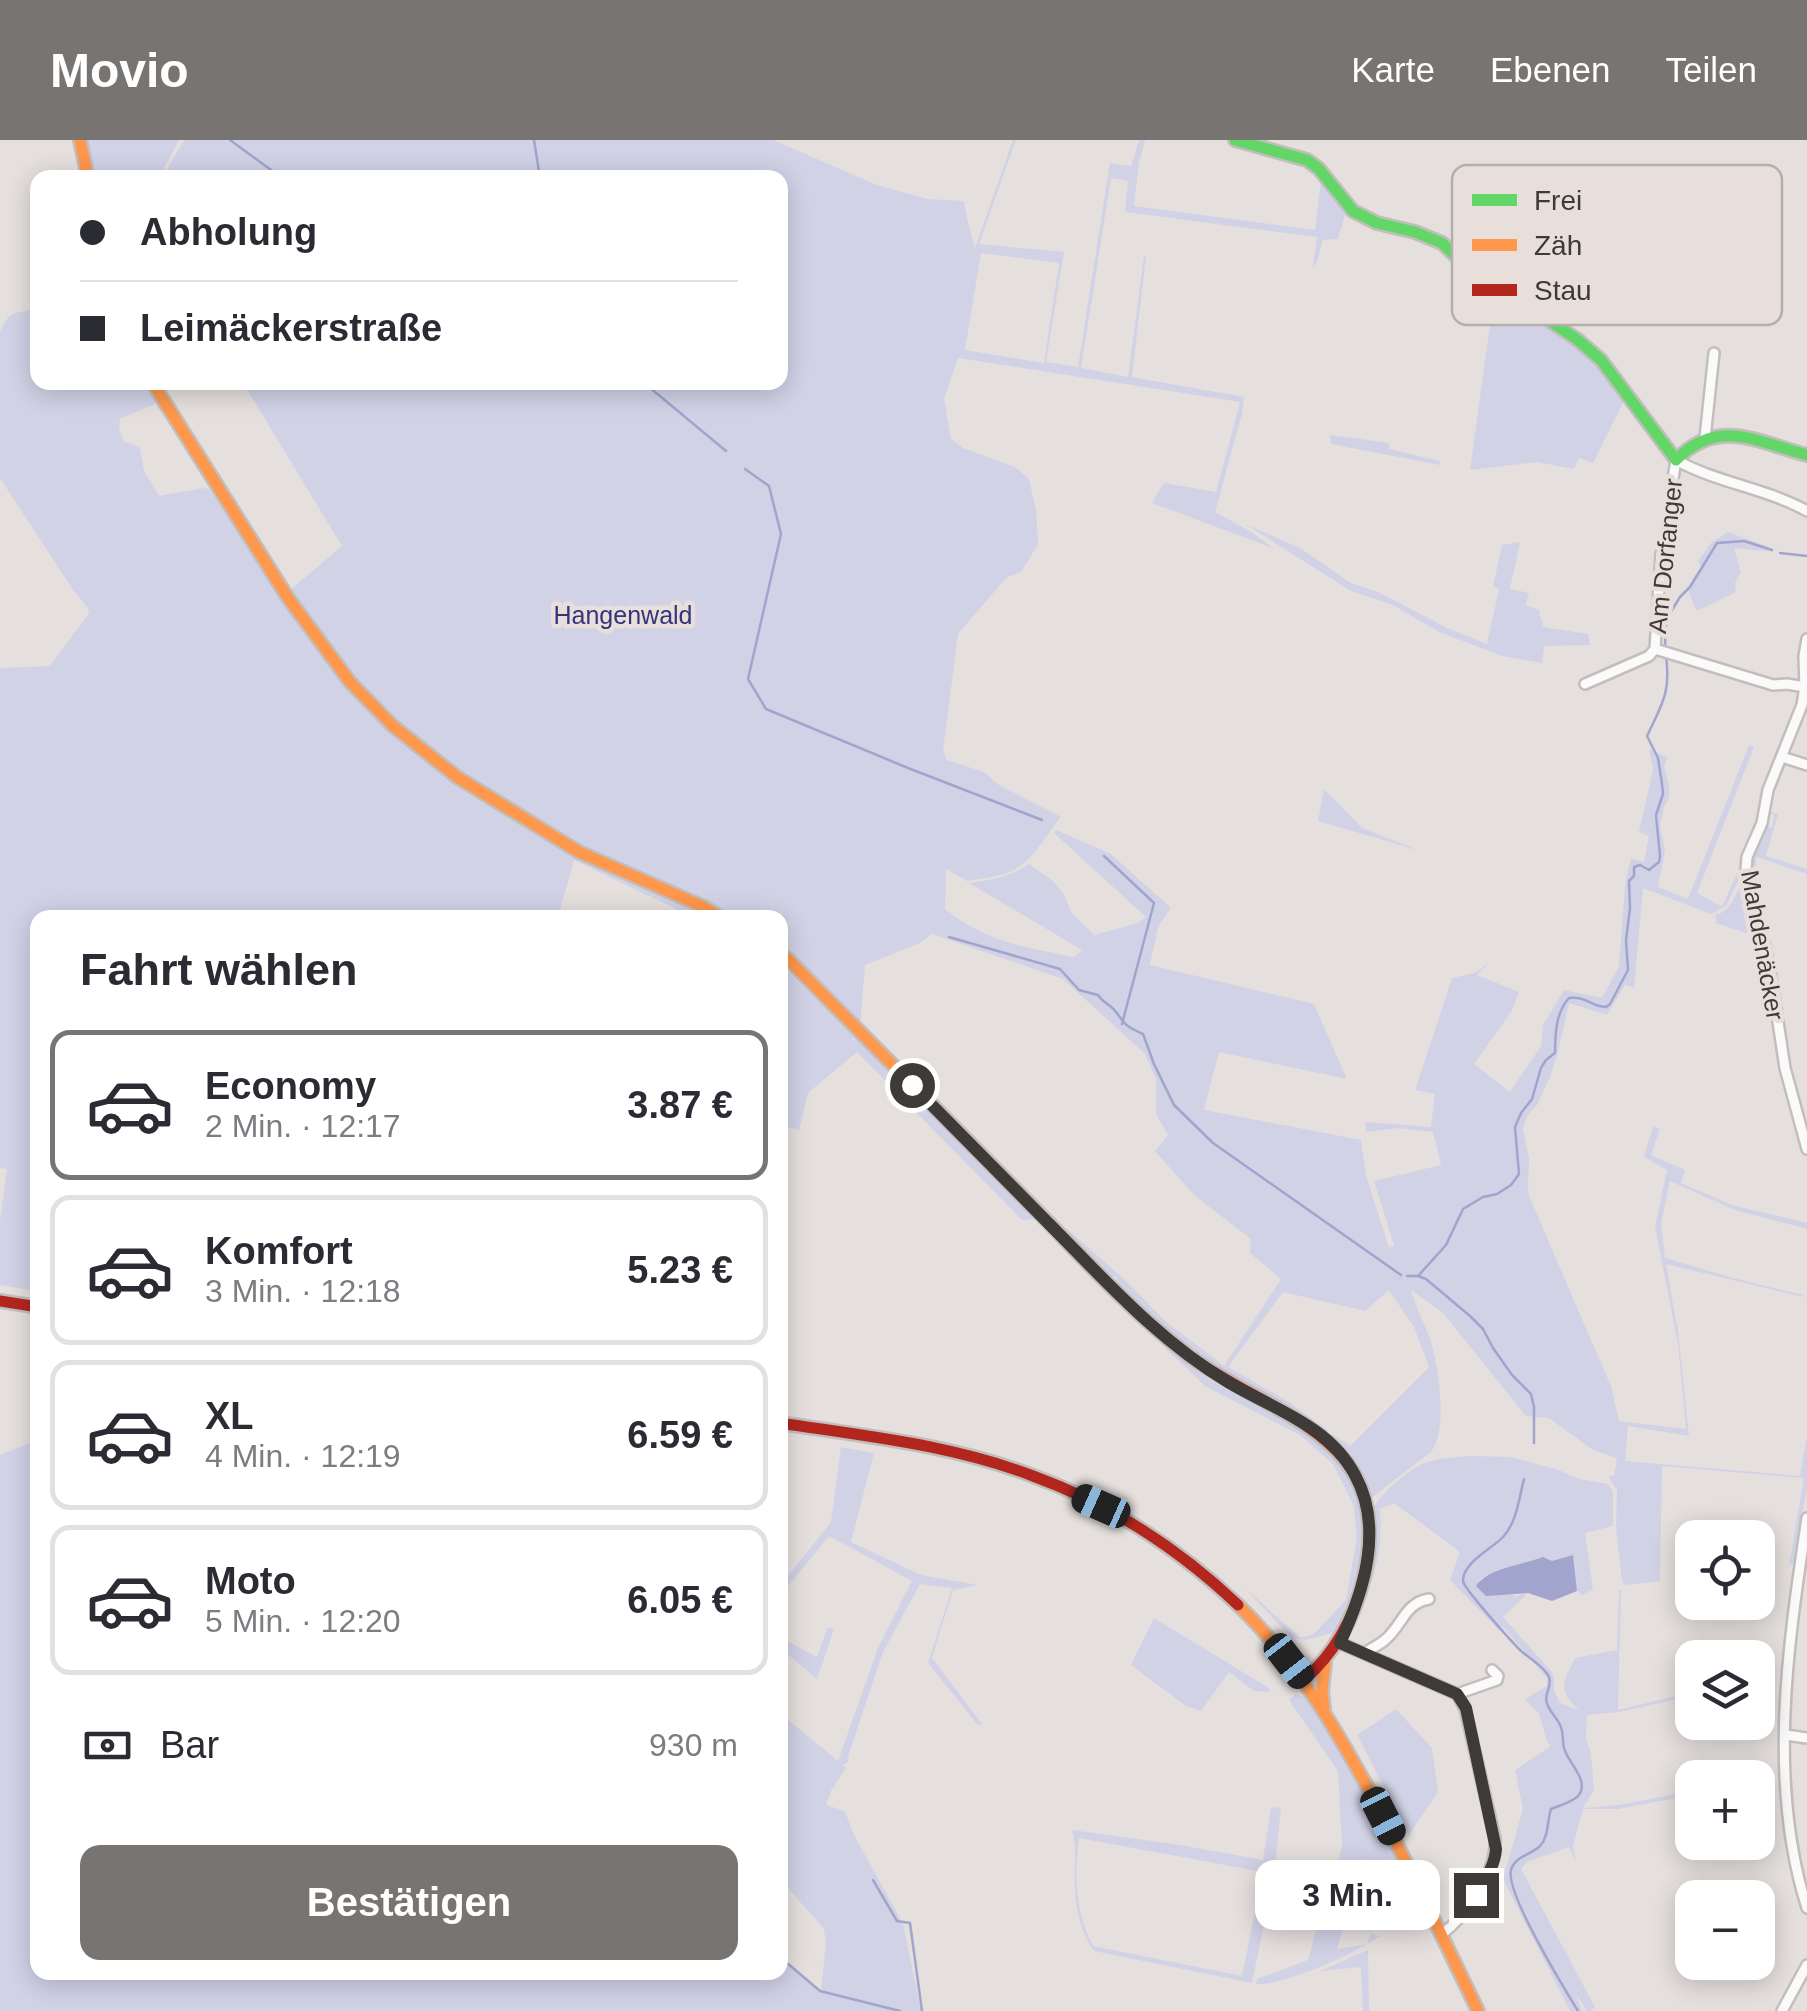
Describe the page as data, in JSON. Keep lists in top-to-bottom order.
{
  "streets": {
    "street": ["Am Dorfanger", "Mahdenäcker"]
  },
  "crossings": [
    ["Am Dorfanger", "Mahdenäcker"]
  ],
  "parks": ["Hangenwald"],
  "legend": ["Frei", "Zäh", "Stau"],
  "page": {
    "header": "Movio",
    "nav": ["Karte", "Ebenen", "Teilen"],
    "banner": ["Abholung", "Leimäckerstraße"],
    "heading": "Fahrt wählen",
    "list": [
      {
        "name": "Economy",
        "note": "2 Min. · 12:17",
        "value": "3.87 €"
      },
      {
        "name": "Komfort",
        "note": "3 Min. · 12:18",
        "value": "5.23 €"
      },
      {
        "name": "XL",
        "note": "4 Min. · 12:19",
        "value": "6.59 €"
      },
      {
        "name": "Moto",
        "note": "5 Min. · 12:20",
        "value": "6.05 €"
      }
    ],
    "map_buttons": ["+", "−"],
    "pay": ["Bar", "930 m"],
    "buttons": "Bestätigen",
    "bubble": "3 Min."
  }
}
